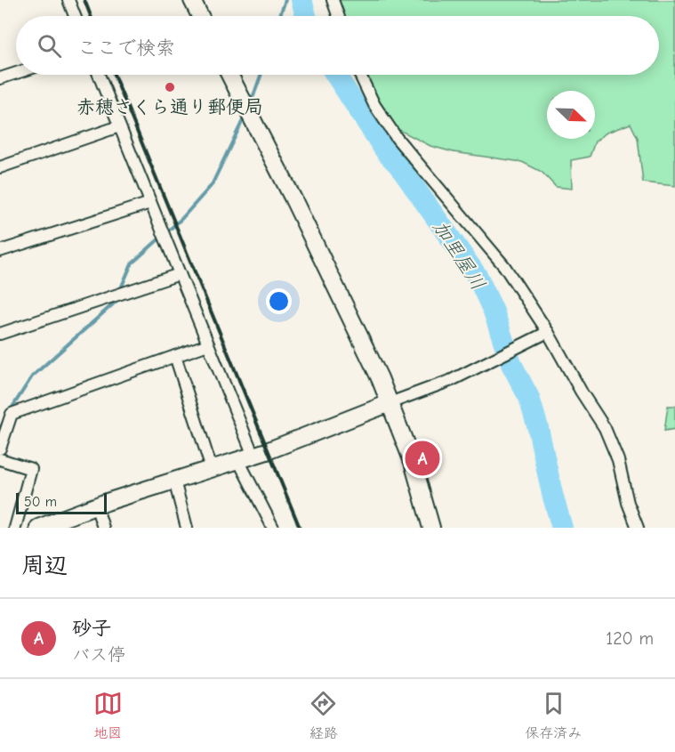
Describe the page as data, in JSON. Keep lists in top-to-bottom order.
{
  "water": ["加里屋川"],
  "places": ["赤穂さくら通り郵便局"],
  "scale_bar": "50 m",
  "north": "bottom right",
  "page": {
    "search": "ここで検索",
    "pins": "A",
    "scale": "50 m",
    "heading": "周辺",
    "list": [
      {
        "mark": "A",
        "name": "砂子",
        "note": "バス停",
        "value": "120 m"
      }
    ],
    "nav": ["地図", "経路", "保存済み"]
  }
}
